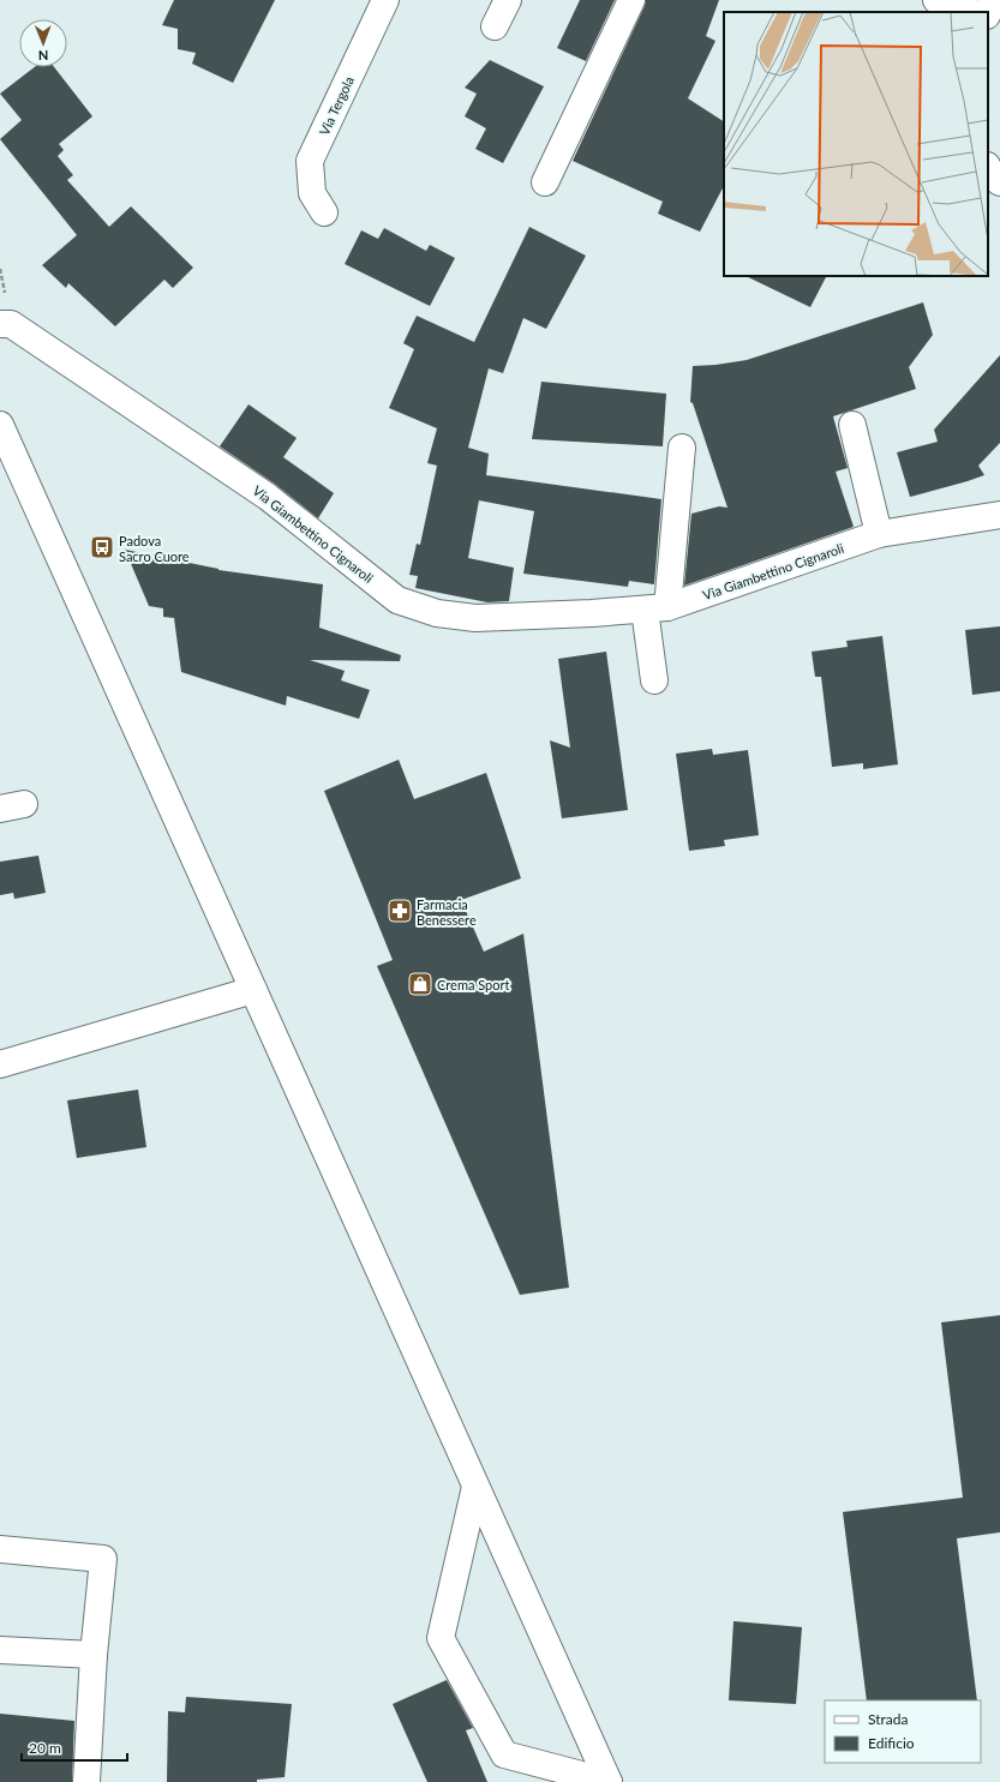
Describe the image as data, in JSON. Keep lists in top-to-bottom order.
{
  "streets": {
    "street": ["Via Tergola", "Via Giambettino Cignaroli"]
  },
  "places": {
    "bus stop": ["Padova Sacro Cuore"],
    "pharmacy": ["Farmacia Benessere"],
    "shop": ["Crema Sport"]
  },
  "legend": ["Strada", "Edificio"],
  "scale_bar": "20 m",
  "north": "bottom"
}
